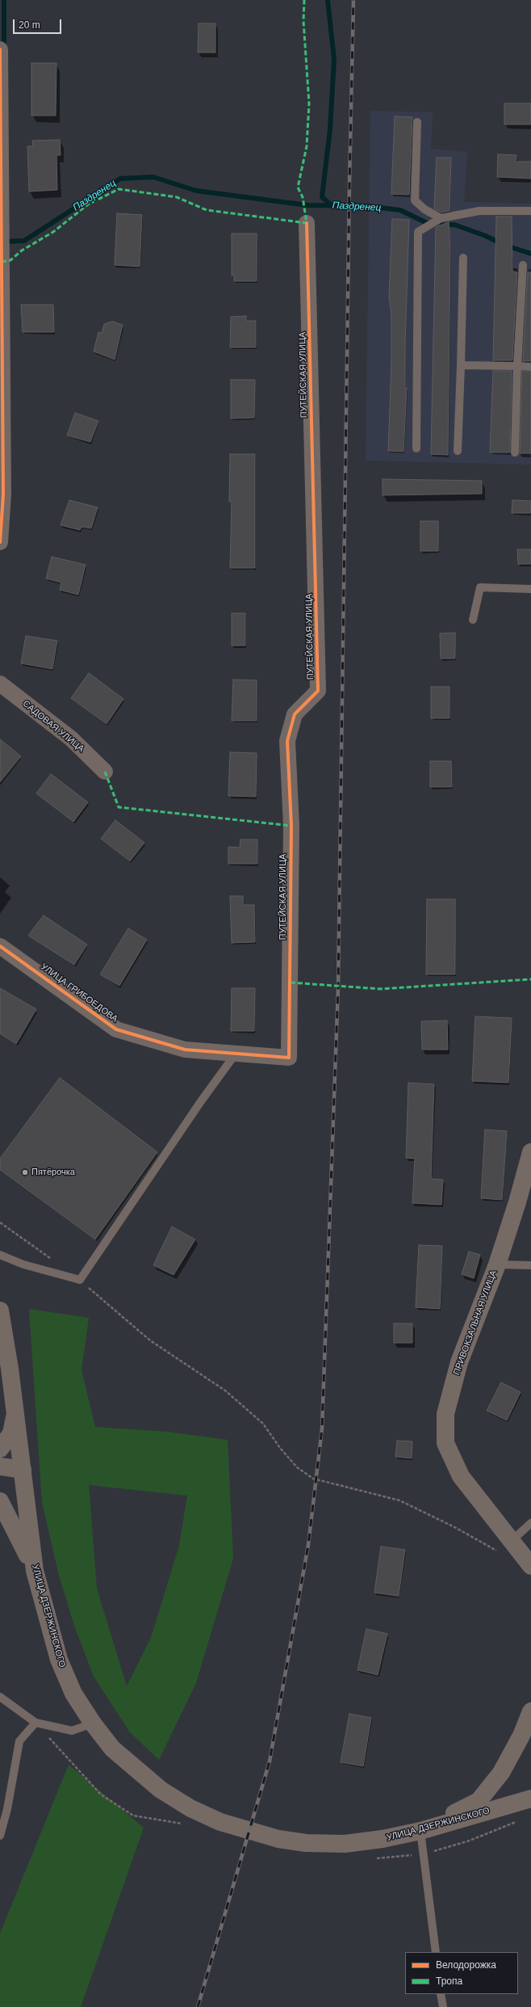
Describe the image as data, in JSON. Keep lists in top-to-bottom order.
{
  "streets": {
    "main road": ["ПРИВОКЗАЛЬНАЯ УЛИЦА", "УЛИЦА ДЗЕРЖИНСКОГО"],
    "street": ["ПУТЕЙСКАЯ УЛИЦА", "САДОВАЯ УЛИЦА", "УЛИЦА ГРИБОЕДОВА"]
  },
  "crossings": [
    ["ПУТЕЙСКАЯ УЛИЦА", "УЛИЦА ГРИБОЕДОВА"]
  ],
  "water": ["Паздренец"],
  "places": ["Пятёрочка"],
  "legend": ["Велодорожка", "Тропа"],
  "scale_bar": "20 m"
}
